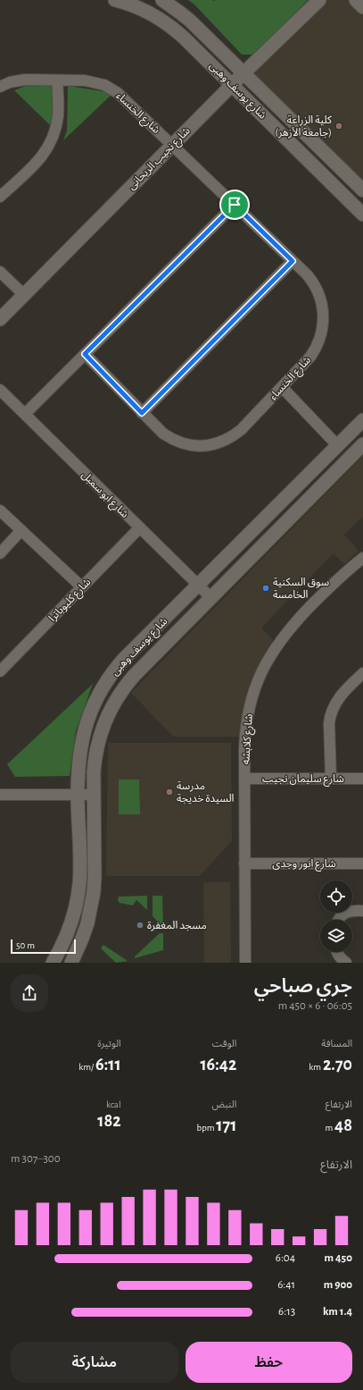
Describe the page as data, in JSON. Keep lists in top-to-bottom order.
{
  "streets": {
    "street": [
      "شارع يوسف وهبى",
      "شارع الخنساء",
      "شارع نجيب الريحانى",
      "شارع ابو سمبل",
      "شارع كليوباترا",
      "شارع كلابشه",
      "شارع سليمان نجيب",
      "شارع انور وجدى"
    ]
  },
  "crossings": [
    ["شارع يوسف وهبى", "شارع نجيب الريحانى"],
    ["شارع يوسف وهبى", "شارع ابو سمبل"],
    ["شارع الخنساء", "شارع نجيب الريحانى"],
    ["شارع ابو سمبل", "شارع كليوباترا"],
    ["شارع كلابشه", "شارع سليمان نجيب"],
    ["شارع كلابشه", "شارع انور وجدى"]
  ],
  "places": [
    "كلية الزراعة (جامعة الأزهر)",
    "سوق السكنية الخامسة",
    "مدرسة السيدة خديجة",
    "مسجد المغفرة"
  ],
  "scale_bar": "50 m",
  "page": {
    "scale": "50 m",
    "heading": ["جري صباحي", "06:05 · 6 × 450 m"],
    "stats": [
      ["المسافة", "2.70 km"],
      ["الوقت", "16:42"],
      ["الوتيرة", "6:11 /km"],
      ["الارتفاع", "48 m"],
      ["النبض", "171 bpm"],
      ["kcal", "182"]
    ],
    "chart": ["الارتفاع", "300–307 m"],
    "list": [
      {
        "name": "450 m",
        "note": "6:04"
      },
      {
        "name": "900 m",
        "note": "6:41"
      },
      {
        "name": "1.4 km",
        "note": "6:13"
      }
    ],
    "buttons": ["حفظ", "مشاركة"]
  }
}
